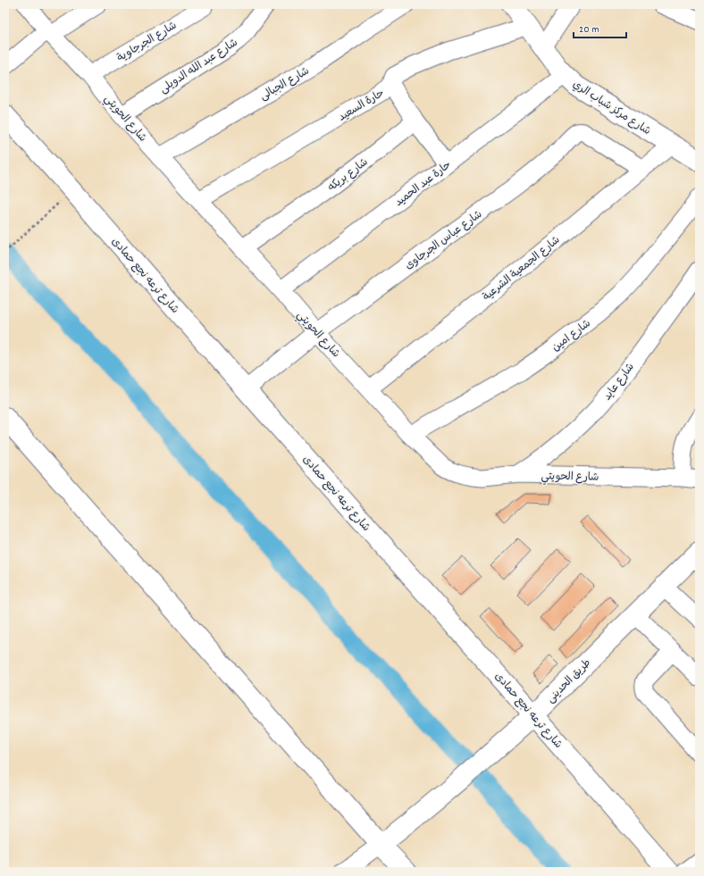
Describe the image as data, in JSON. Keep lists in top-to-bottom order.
{
  "streets": {
    "street": [
      "شارع الجرجاوية",
      "شارع عبد الله الدويلى",
      "شارع الجبالى",
      "حارة السعيد",
      "شارع مركز شباب الري",
      "شارع الحويتي",
      "شارع بريكه",
      "حارة عبد الحميد",
      "شارع عباس الجرجاوى",
      "شارع الجمعية الشرعية",
      "شارع ترعه نجع حمادى",
      "شارع امين",
      "شارع عايد",
      "طريق الحدينى"
    ]
  },
  "crossings": [
    ["شارع الجرجاوية", "شارع الحويتي"],
    ["شارع عبد الله الدويلى", "شارع الحويتي"],
    ["شارع الجبالى", "شارع الحويتي"],
    ["حارة السعيد", "شارع مركز شباب الري"],
    ["حارة السعيد", "شارع الحويتي"],
    ["شارع مركز شباب الري", "حارة عبد الحميد"],
    ["شارع مركز شباب الري", "شارع الجمعية الشرعية"],
    ["شارع الحويتي", "شارع بريكه"],
    ["شارع الحويتي", "حارة عبد الحميد"],
    ["شارع الحويتي", "شارع عباس الجرجاوى"],
    ["شارع الحويتي", "شارع الجمعية الشرعية"],
    ["شارع الحويتي", "شارع امين"],
    ["شارع الحويتي", "شارع عايد"],
    ["شارع عباس الجرجاوى", "شارع الجمعية الشرعية"],
    ["شارع عباس الجرجاوى", "شارع ترعه نجع حمادى"],
    ["شارع ترعه نجع حمادى", "طريق الحدينى"]
  ],
  "scale_bar": "20 m"
}
